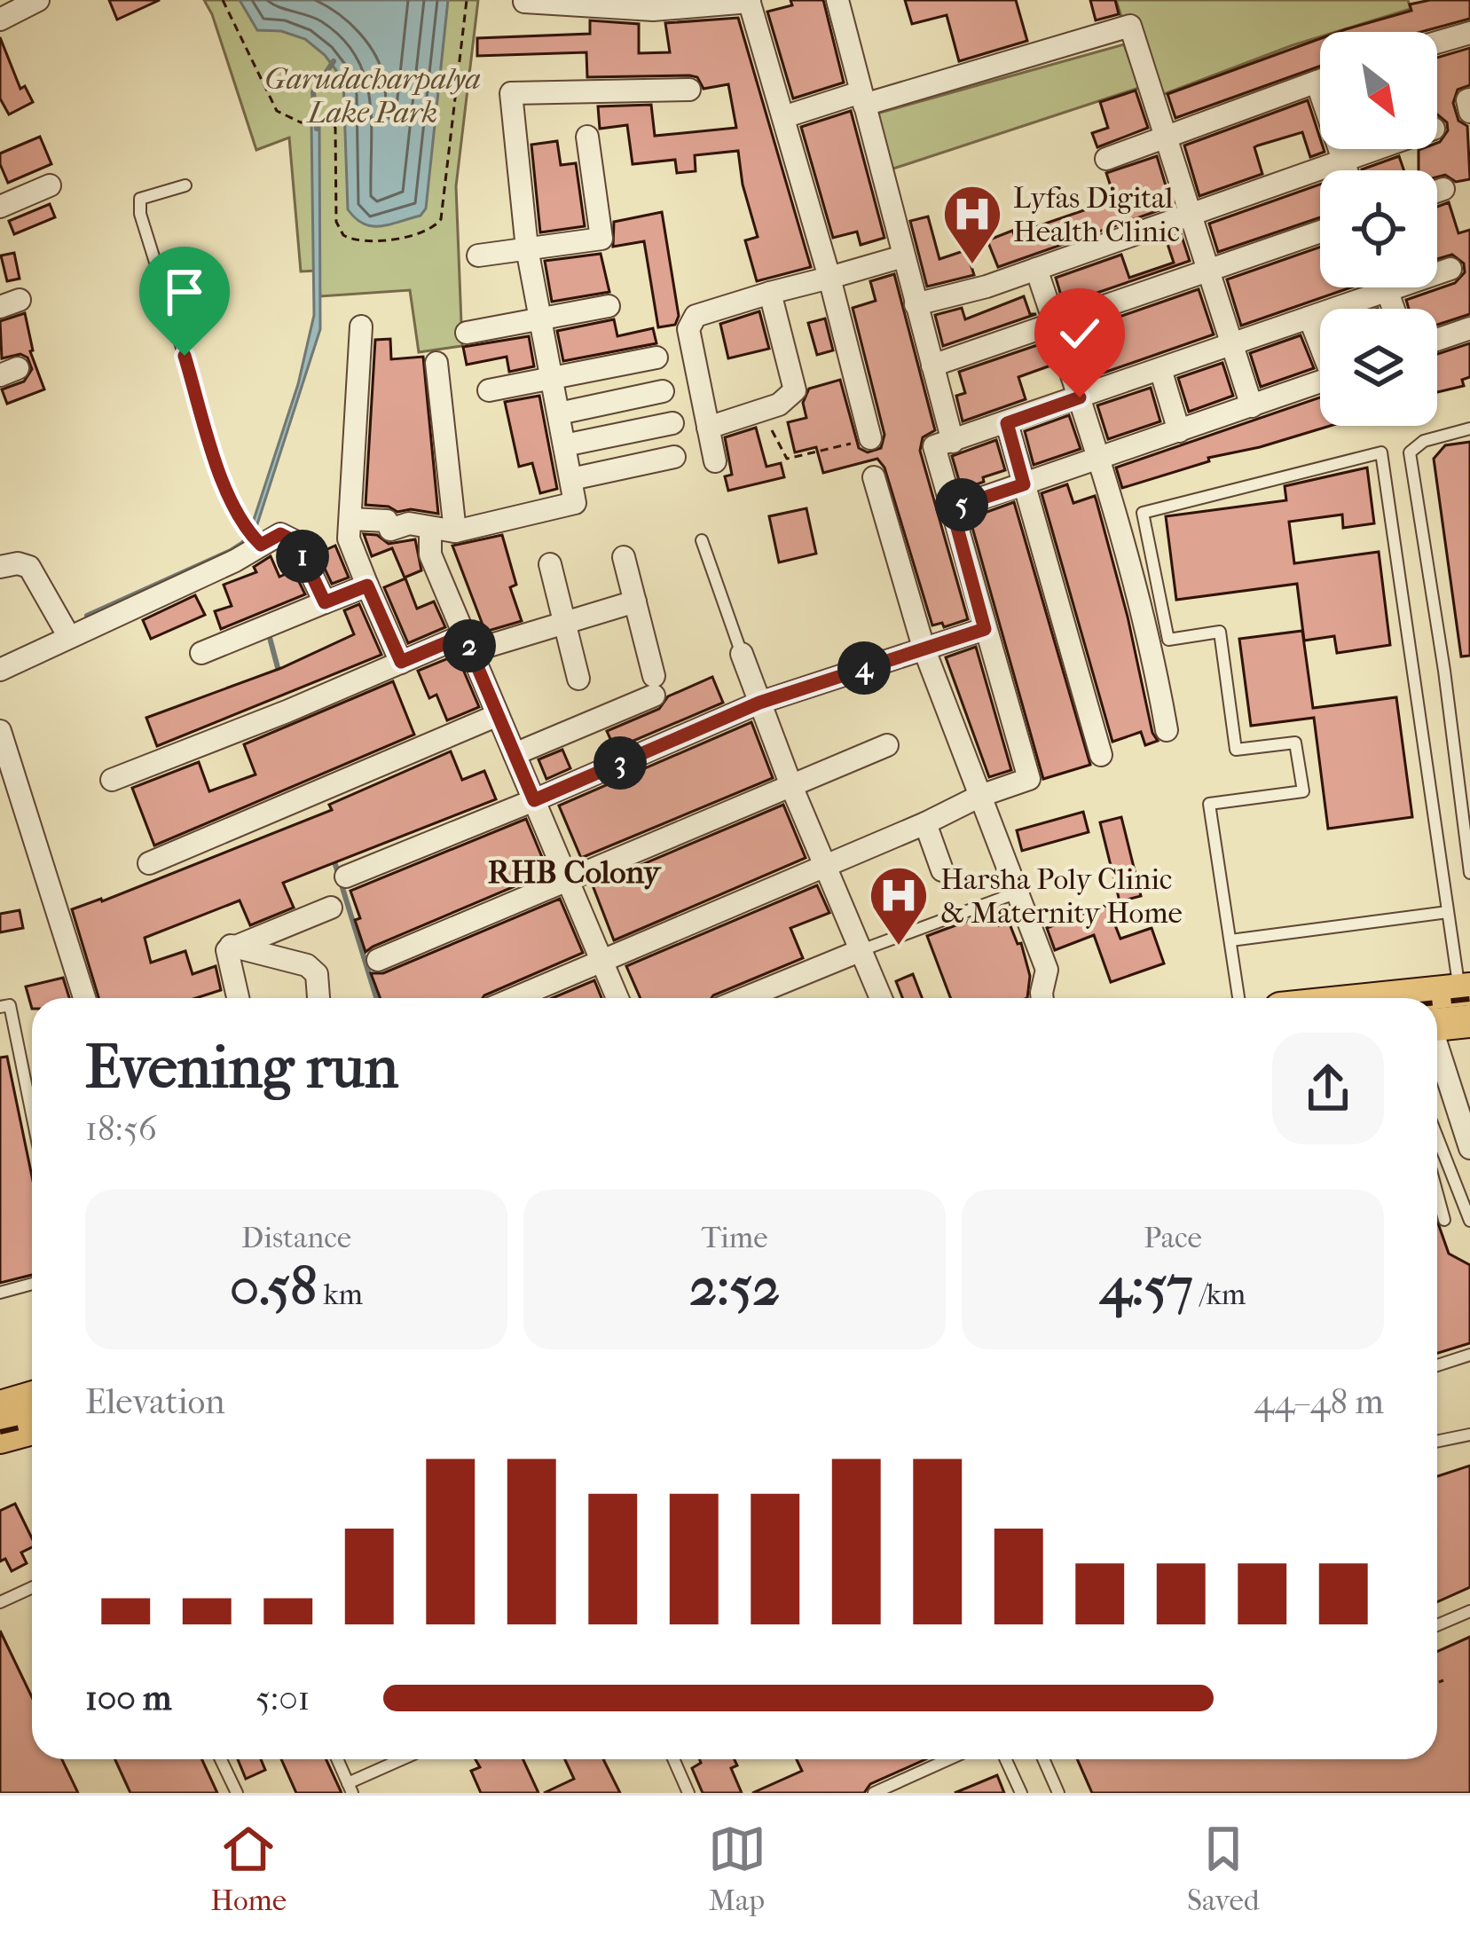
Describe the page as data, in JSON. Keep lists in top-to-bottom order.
{
  "districts": ["RHB Colony"],
  "parks": ["Garudacharpalya Lake Park"],
  "places": {
    "hospital": ["Lyfas Digital Health Clinic", "Harsha Poly Clinic & Maternity Home"]
  },
  "north": "bottom right",
  "page": {
    "pins": [
      "5",
      "1",
      "2",
      "4",
      "3"
    ],
    "heading": ["Evening run", "18:56"],
    "stats": [
      ["Distance", "0.58 km"],
      ["Time", "2:52"],
      ["Pace", "4:57 /km"]
    ],
    "chart": ["Elevation", "44–48 m"],
    "list": [
      {
        "name": "100 m",
        "note": "5:01"
      }
    ],
    "tabs": ["Home", "Map", "Saved"]
  }
}
